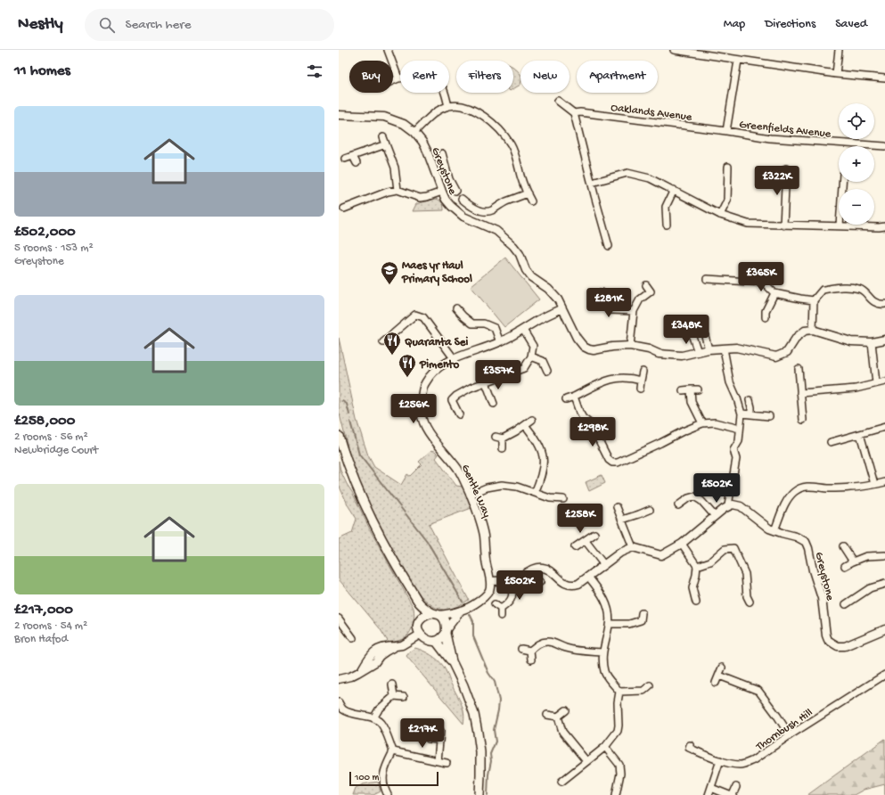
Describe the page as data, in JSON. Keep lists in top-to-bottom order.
{
  "streets": {
    "street": [
      "Oaklands Avenue",
      "Greenfields Avenue",
      "Greystone",
      "Gentle Way",
      "Thornbush Hill"
    ]
  },
  "crossings": [
    ["Oaklands Avenue", "Greenfields Avenue"],
    ["Greystone", "Gentle Way"]
  ],
  "places": {
    "school or university": ["Maes yr Haul Primary School"],
    "restaurant": ["Quaranta Sei", "Pimento"]
  },
  "scale_bar": "100 m",
  "page": {
    "header": "Nestly",
    "search": "Search here",
    "nav": ["Map", "Directions", "Saved"],
    "heading": "11 homes",
    "chip": [
      "Buy",
      "Rent",
      "Filters",
      "New",
      "Apartment"
    ],
    "list": [
      {
        "name": "£502,000",
        "note": "5 rooms · 153 m² · Greystone"
      },
      {
        "name": "£258,000",
        "note": "2 rooms · 56 m² · Newbridge Court"
      },
      {
        "name": "£217,000",
        "note": "2 rooms · 54 m² · Bron Hafod"
      }
    ],
    "map_buttons": ["+", "−"],
    "price": [
      "£322K",
      "£365K",
      "£281K",
      "£348K",
      "£357K",
      "£256K",
      "£298K",
      "£502K",
      "£258K",
      "£502K",
      "£217K"
    ],
    "scale": "100 m"
  }
}
